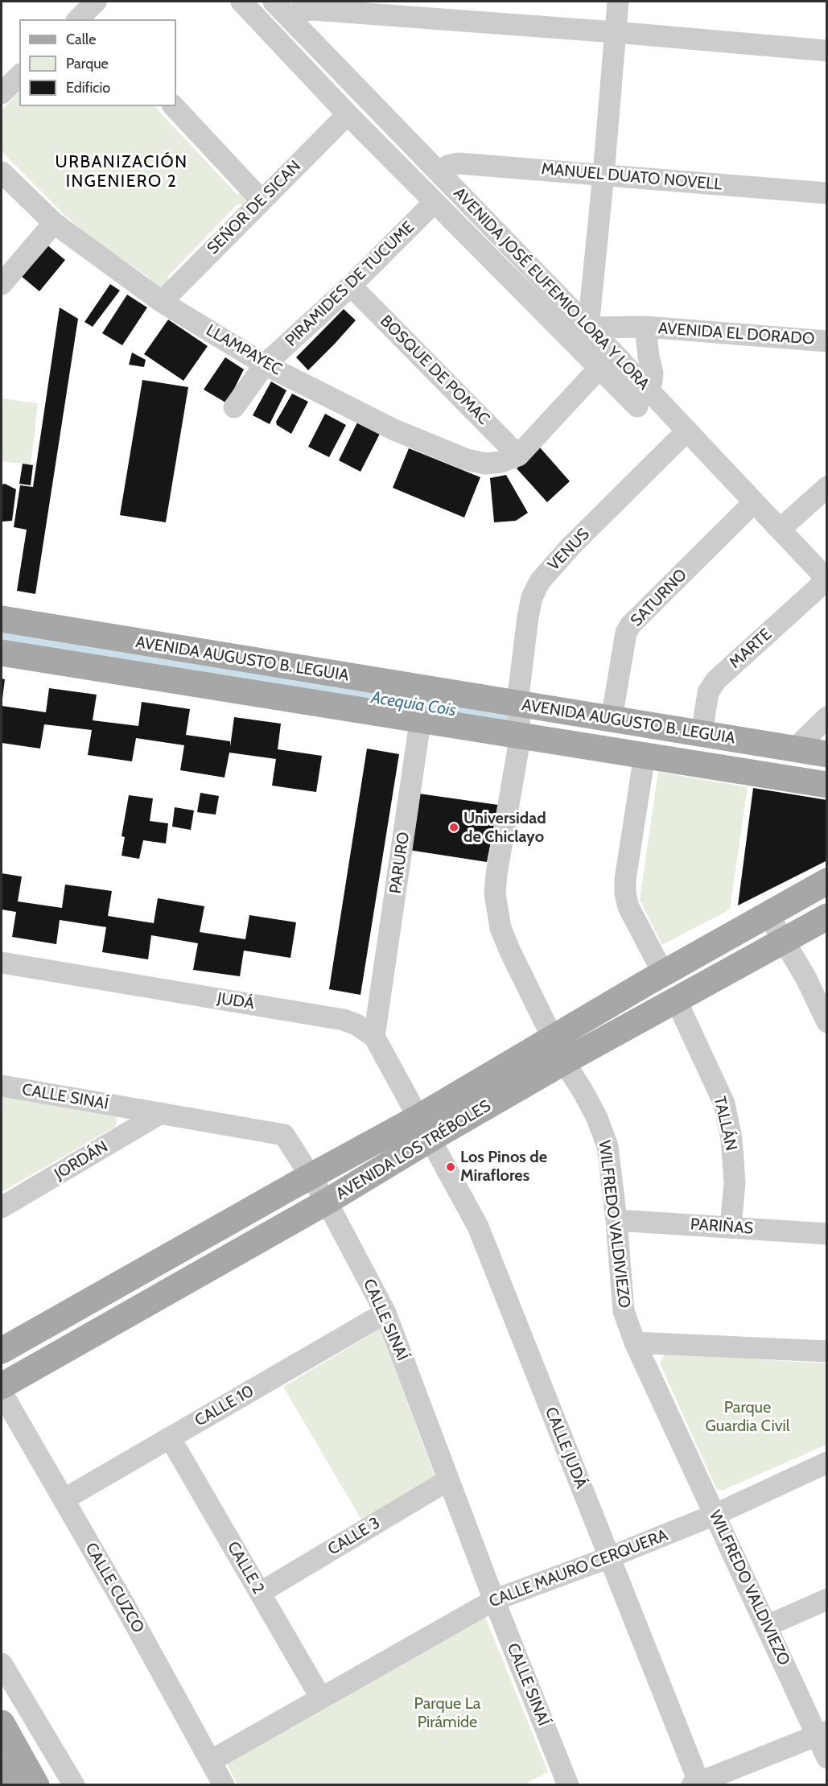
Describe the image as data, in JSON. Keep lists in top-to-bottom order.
{
  "streets": {
    "main road": ["AVENIDA AUGUSTO B. LEGUIA", "AVENIDA LOS TRÉBOLES"],
    "street": [
      "MANUEL DUATO NOVELL",
      "SEÑOR DE SICAN",
      "PIRAMIDES DE TUCUME",
      "AVENIDA JOSÉ EUFEMIO LORA Y LORA",
      "AVENIDA EL DORADO",
      "LLAMPAYEC",
      "BOSQUE DE POMAC",
      "VENUS",
      "SATURNO",
      "MARTE",
      "PARURO",
      "JUDÁ",
      "CALLE SINAÍ",
      "TALLÁN",
      "JORDÁN",
      "WILFREDO VALDIVIEZO",
      "PARIÑAS",
      "CALLE 10",
      "CALLE JUDÁ",
      "CALLE 3",
      "CALLE 2",
      "CALLE MAURO CERQUERA",
      "CALLE CUZCO"
    ]
  },
  "crossings": [
    ["MANUEL DUATO NOVELL", "AVENIDA JOSÉ EUFEMIO LORA Y LORA"],
    ["SEÑOR DE SICAN", "LLAMPAYEC"],
    ["PIRAMIDES DE TUCUME", "LLAMPAYEC"],
    ["PIRAMIDES DE TUCUME", "BOSQUE DE POMAC"],
    ["AVENIDA JOSÉ EUFEMIO LORA Y LORA", "AVENIDA EL DORADO"],
    ["AVENIDA JOSÉ EUFEMIO LORA Y LORA", "VENUS"],
    ["AVENIDA JOSÉ EUFEMIO LORA Y LORA", "SATURNO"],
    ["AVENIDA JOSÉ EUFEMIO LORA Y LORA", "MARTE"],
    ["LLAMPAYEC", "BOSQUE DE POMAC"],
    ["VENUS", "AVENIDA AUGUSTO B. LEGUIA"],
    ["VENUS", "WILFREDO VALDIVIEZO"],
    ["SATURNO", "AVENIDA AUGUSTO B. LEGUIA"],
    ["MARTE", "AVENIDA AUGUSTO B. LEGUIA"],
    ["AVENIDA AUGUSTO B. LEGUIA", "PARURO"],
    ["AVENIDA AUGUSTO B. LEGUIA", "WILFREDO VALDIVIEZO"],
    ["PARURO", "JUDÁ"],
    ["JUDÁ", "AVENIDA LOS TRÉBOLES"],
    ["JUDÁ", "CALLE JUDÁ"],
    ["CALLE SINAÍ", "AVENIDA LOS TRÉBOLES"],
    ["CALLE SINAÍ", "JORDÁN"],
    ["CALLE SINAÍ", "CALLE 10"],
    ["CALLE SINAÍ", "CALLE 3"],
    ["CALLE SINAÍ", "CALLE MAURO CERQUERA"],
    ["TALLÁN", "AVENIDA LOS TRÉBOLES"],
    ["TALLÁN", "PARIÑAS"],
    ["AVENIDA LOS TRÉBOLES", "WILFREDO VALDIVIEZO"],
    ["AVENIDA LOS TRÉBOLES", "CALLE JUDÁ"],
    ["WILFREDO VALDIVIEZO", "PARIÑAS"],
    ["WILFREDO VALDIVIEZO", "CALLE MAURO CERQUERA"],
    ["CALLE 10", "CALLE 2"],
    ["CALLE 10", "CALLE CUZCO"],
    ["CALLE JUDÁ", "CALLE MAURO CERQUERA"],
    ["CALLE 3", "CALLE 2"],
    ["CALLE 2", "CALLE MAURO CERQUERA"],
    ["CALLE MAURO CERQUERA", "CALLE CUZCO"]
  ],
  "districts": ["URBANIZACIÓN INGENIERO 2"],
  "water": ["Acequia Cois"],
  "parks": ["Parque Guardia Civil", "Parque La Pirámide"],
  "places": ["Universidad de Chiclayo", "Los Pinos de Miraflores"],
  "legend": ["Calle", "Parque", "Edificio"]
}
